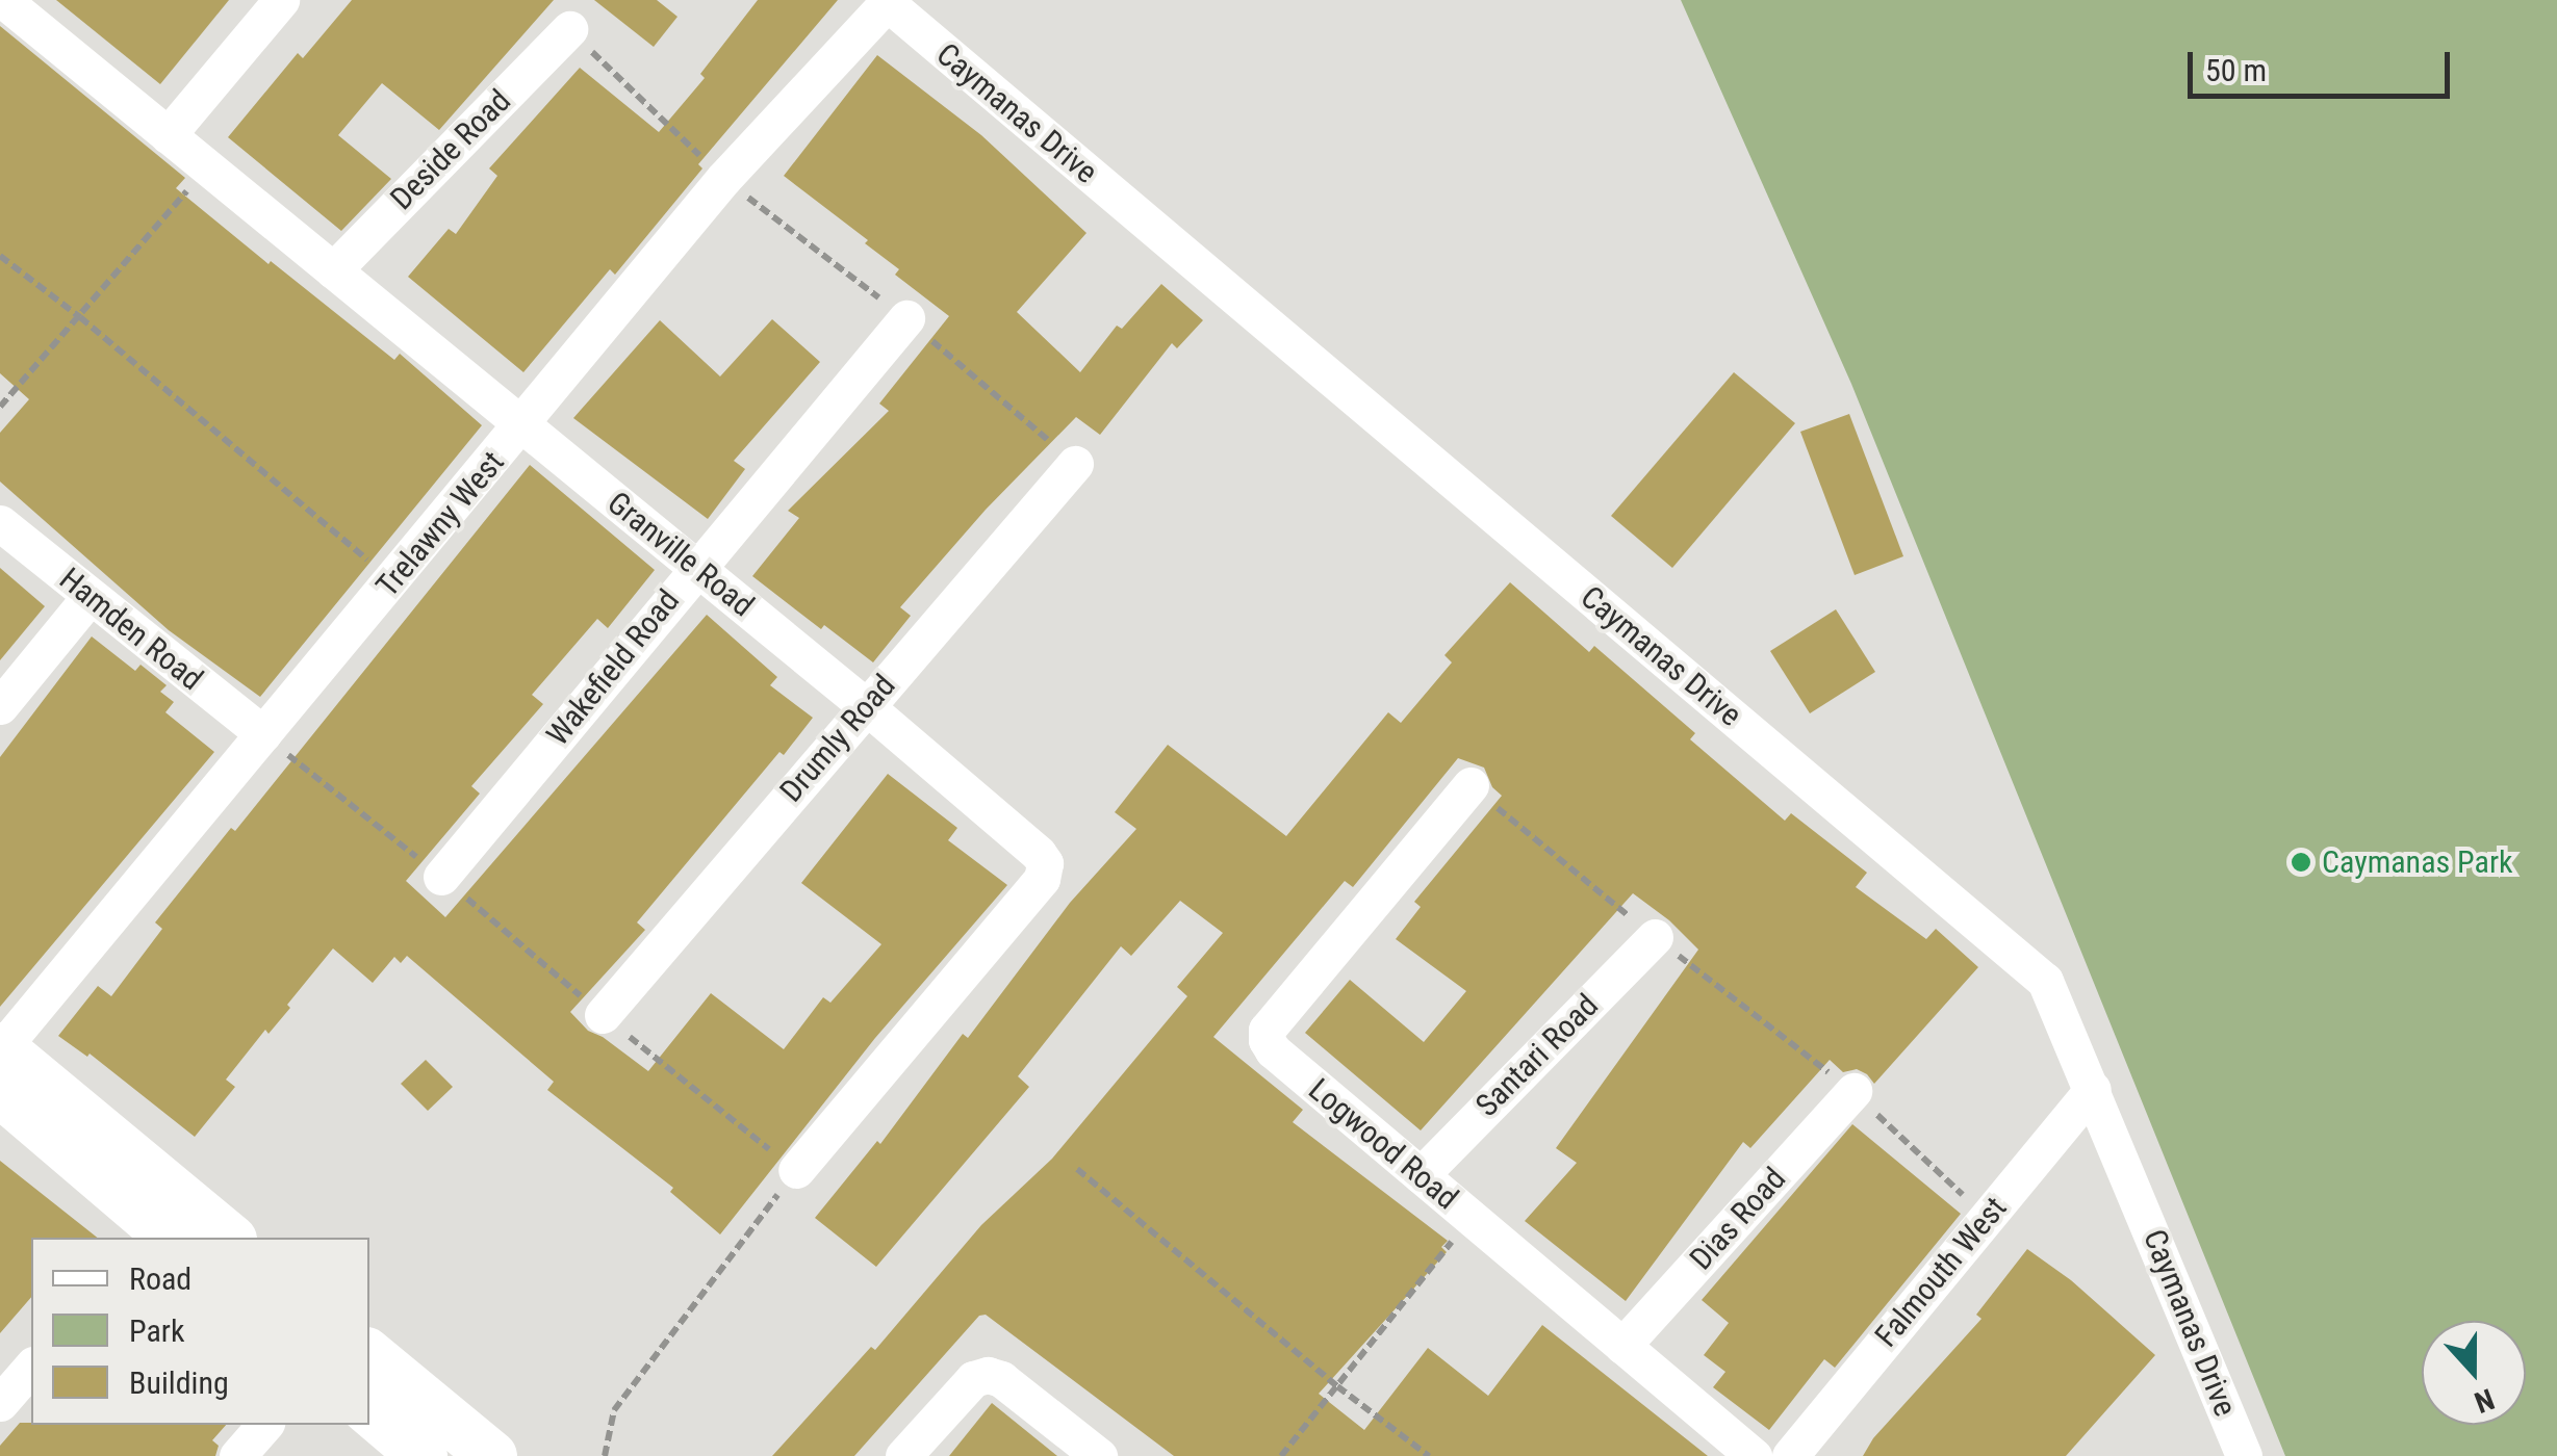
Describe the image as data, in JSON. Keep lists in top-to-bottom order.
{
  "streets": {
    "street": [
      "Caymanas Drive",
      "Deside Road",
      "Trelawny West",
      "Granville Road",
      "Hamden Road",
      "Wakefield Road",
      "Drumly Road",
      "Santari Road",
      "Logwood Road",
      "Dias Road",
      "Falmouth West"
    ]
  },
  "crossings": [
    ["Caymanas Drive", "Trelawny West"],
    ["Caymanas Drive", "Falmouth West"],
    ["Deside Road", "Granville Road"],
    ["Trelawny West", "Granville Road"],
    ["Trelawny West", "Hamden Road"],
    ["Granville Road", "Wakefield Road"],
    ["Granville Road", "Drumly Road"],
    ["Santari Road", "Logwood Road"],
    ["Logwood Road", "Dias Road"]
  ],
  "places": ["Caymanas Park"],
  "legend": ["Road", "Park", "Building"],
  "scale_bar": "50 m",
  "north": "bottom"
}
